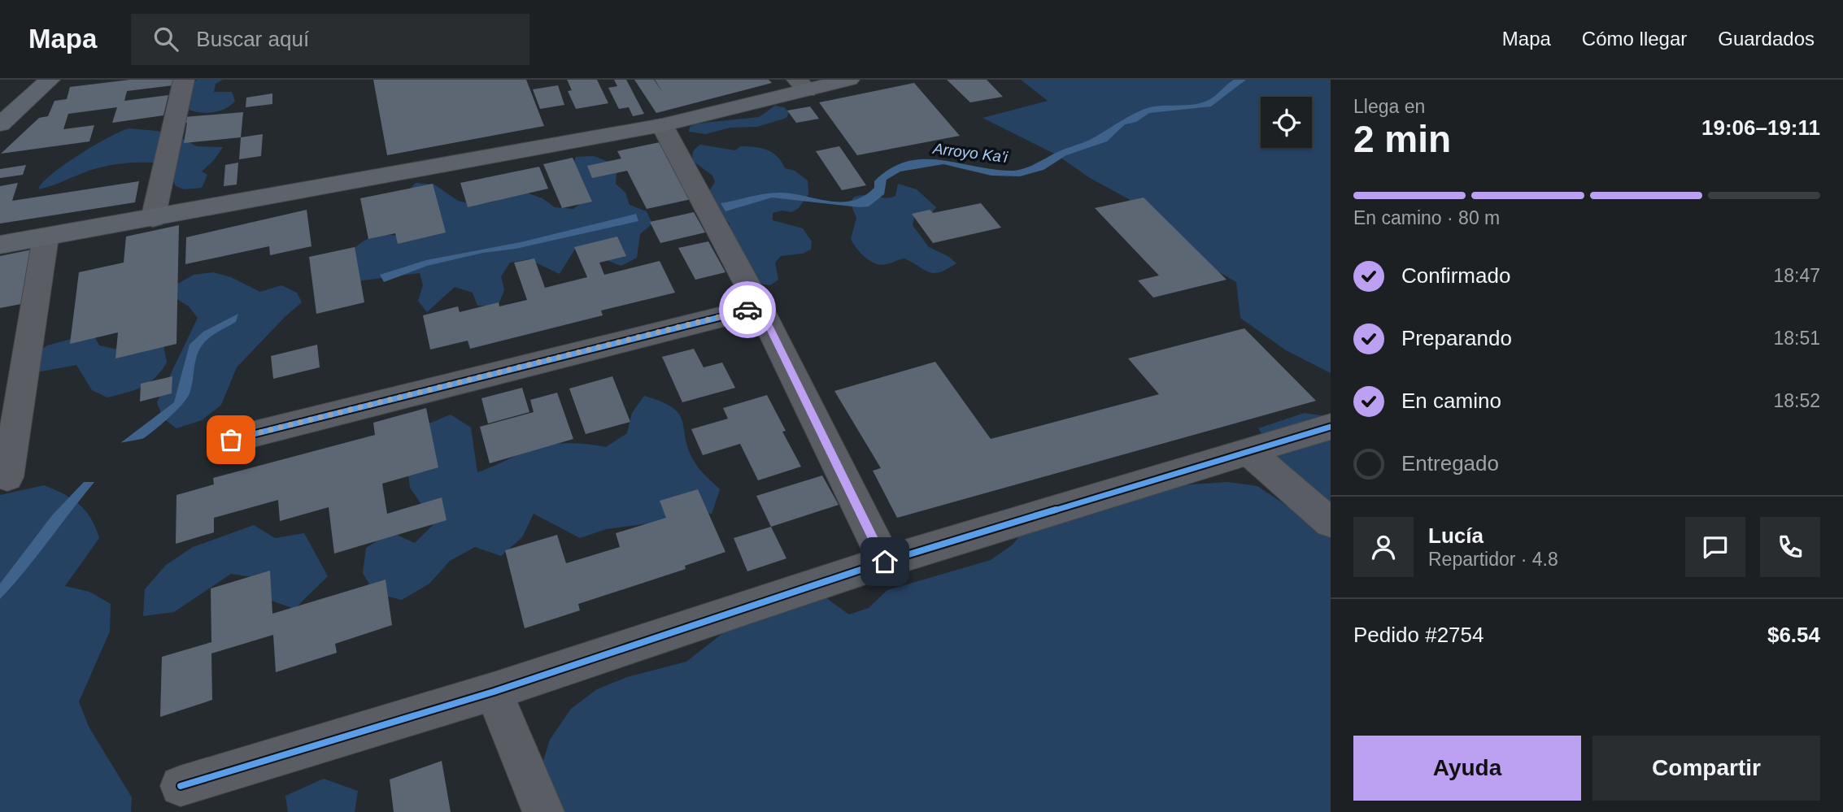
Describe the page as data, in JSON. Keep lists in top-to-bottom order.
{
  "water": ["Arroyo Ka'i"],
  "page": {
    "header": "Mapa",
    "search": "Buscar aquí",
    "nav": ["Mapa", "Cómo llegar", "Guardados"],
    "heading": ["2 min", "Llega en", "19:06–19:11"],
    "panel": [
      "Lucía",
      "Repartidor · 4.8",
      "Pedido #2754",
      "$6.54"
    ],
    "bar": "En camino · 80 m",
    "list": [
      ["Confirmado", "18:47"],
      ["Preparando", "18:51"],
      ["En camino", "18:52"],
      "Entregado"
    ],
    "buttons": ["Ayuda", "Compartir"]
  }
}
